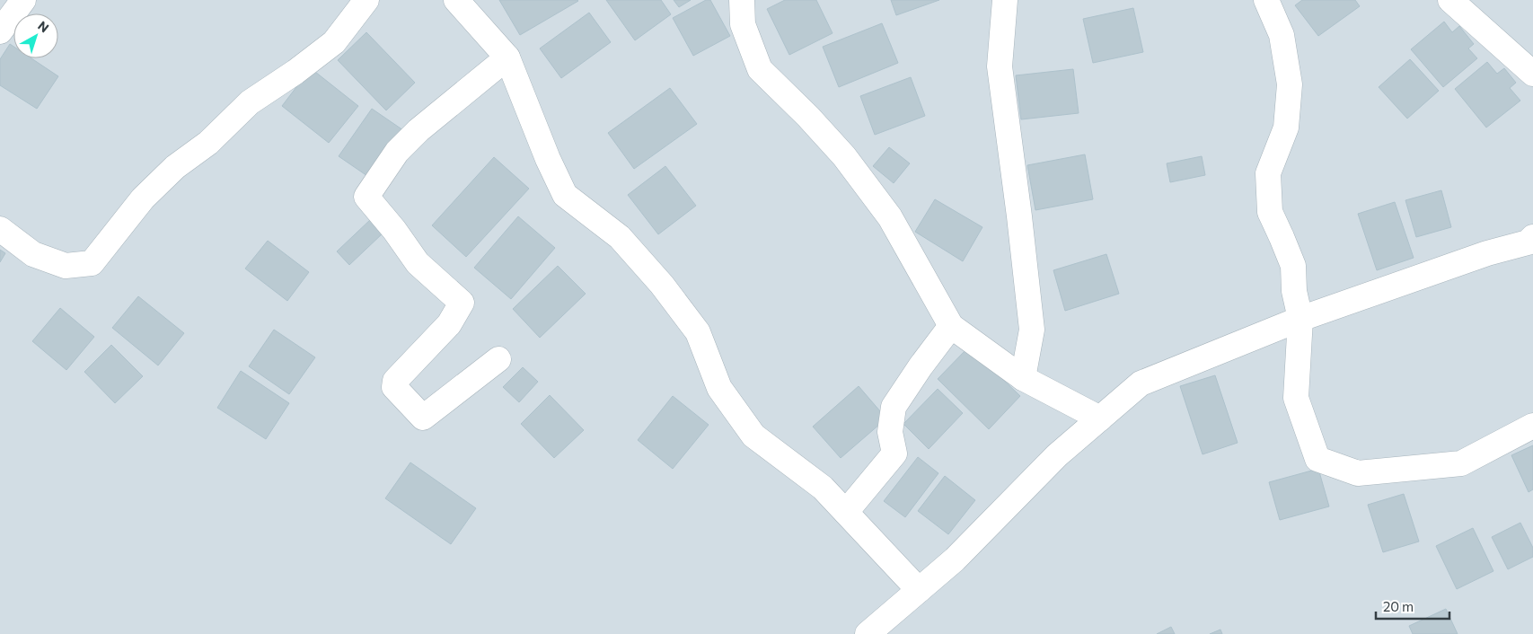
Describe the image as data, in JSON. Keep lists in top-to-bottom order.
{
  "scale_bar": "20 m",
  "north": "top right"
}
